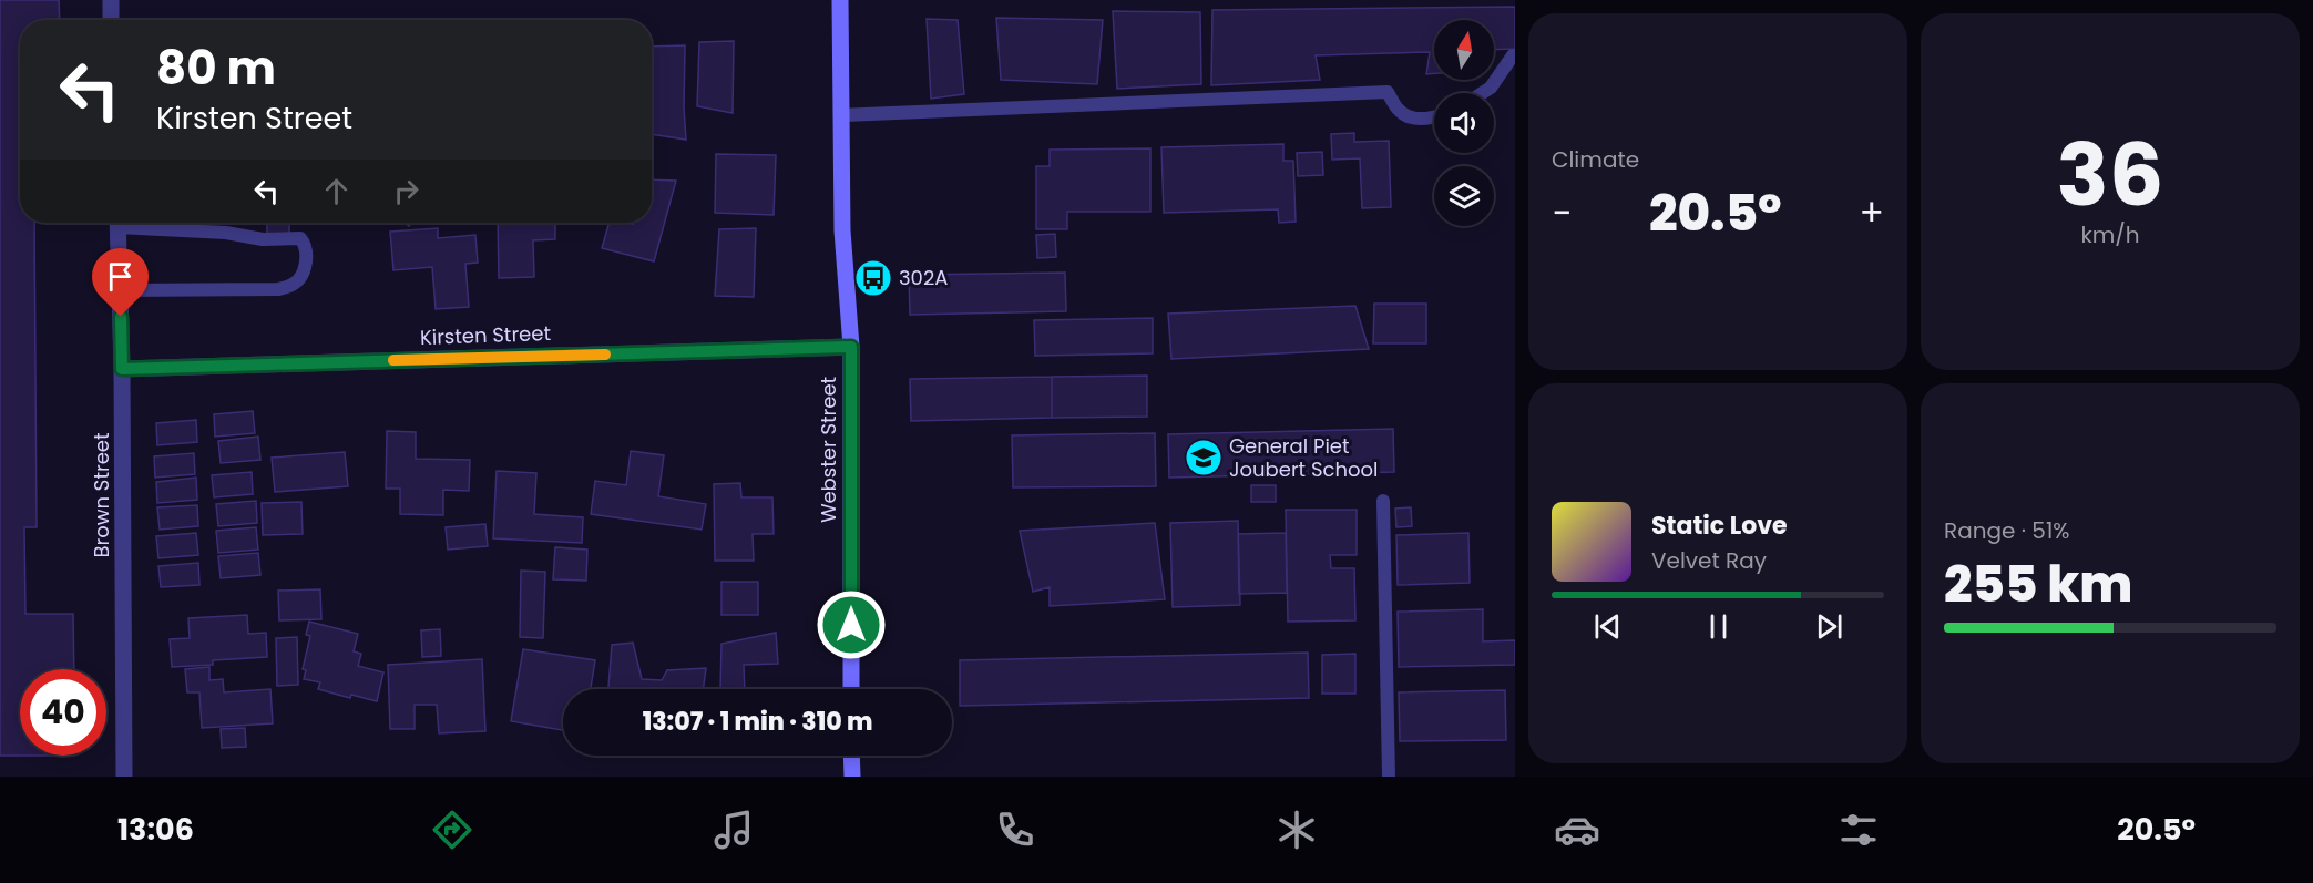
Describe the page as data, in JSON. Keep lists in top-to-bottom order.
{
  "streets": {
    "street": ["Kirsten Street", "Webster Street", "Brown Street"]
  },
  "crossings": [
    ["Kirsten Street", "Webster Street"],
    ["Kirsten Street", "Brown Street"]
  ],
  "places": {
    "bus stop": ["302A"],
    "school or university": ["General Piet Joubert School"]
  },
  "north": "top",
  "page": {
    "tile": [
      "Climate",
      ["36", "km/h"],
      ["Range · 51%", "255 km"]
    ],
    "turn": ["80 m", "Kirsten Street"],
    "heat": ["−", "20.5°", "+"],
    "song": ["Static Love", "Velvet Ray"],
    "limit": "40",
    "trip": "13:07 · 1 min · 310 m",
    "tabs": ["13:06", "20.5°"]
  }
}
